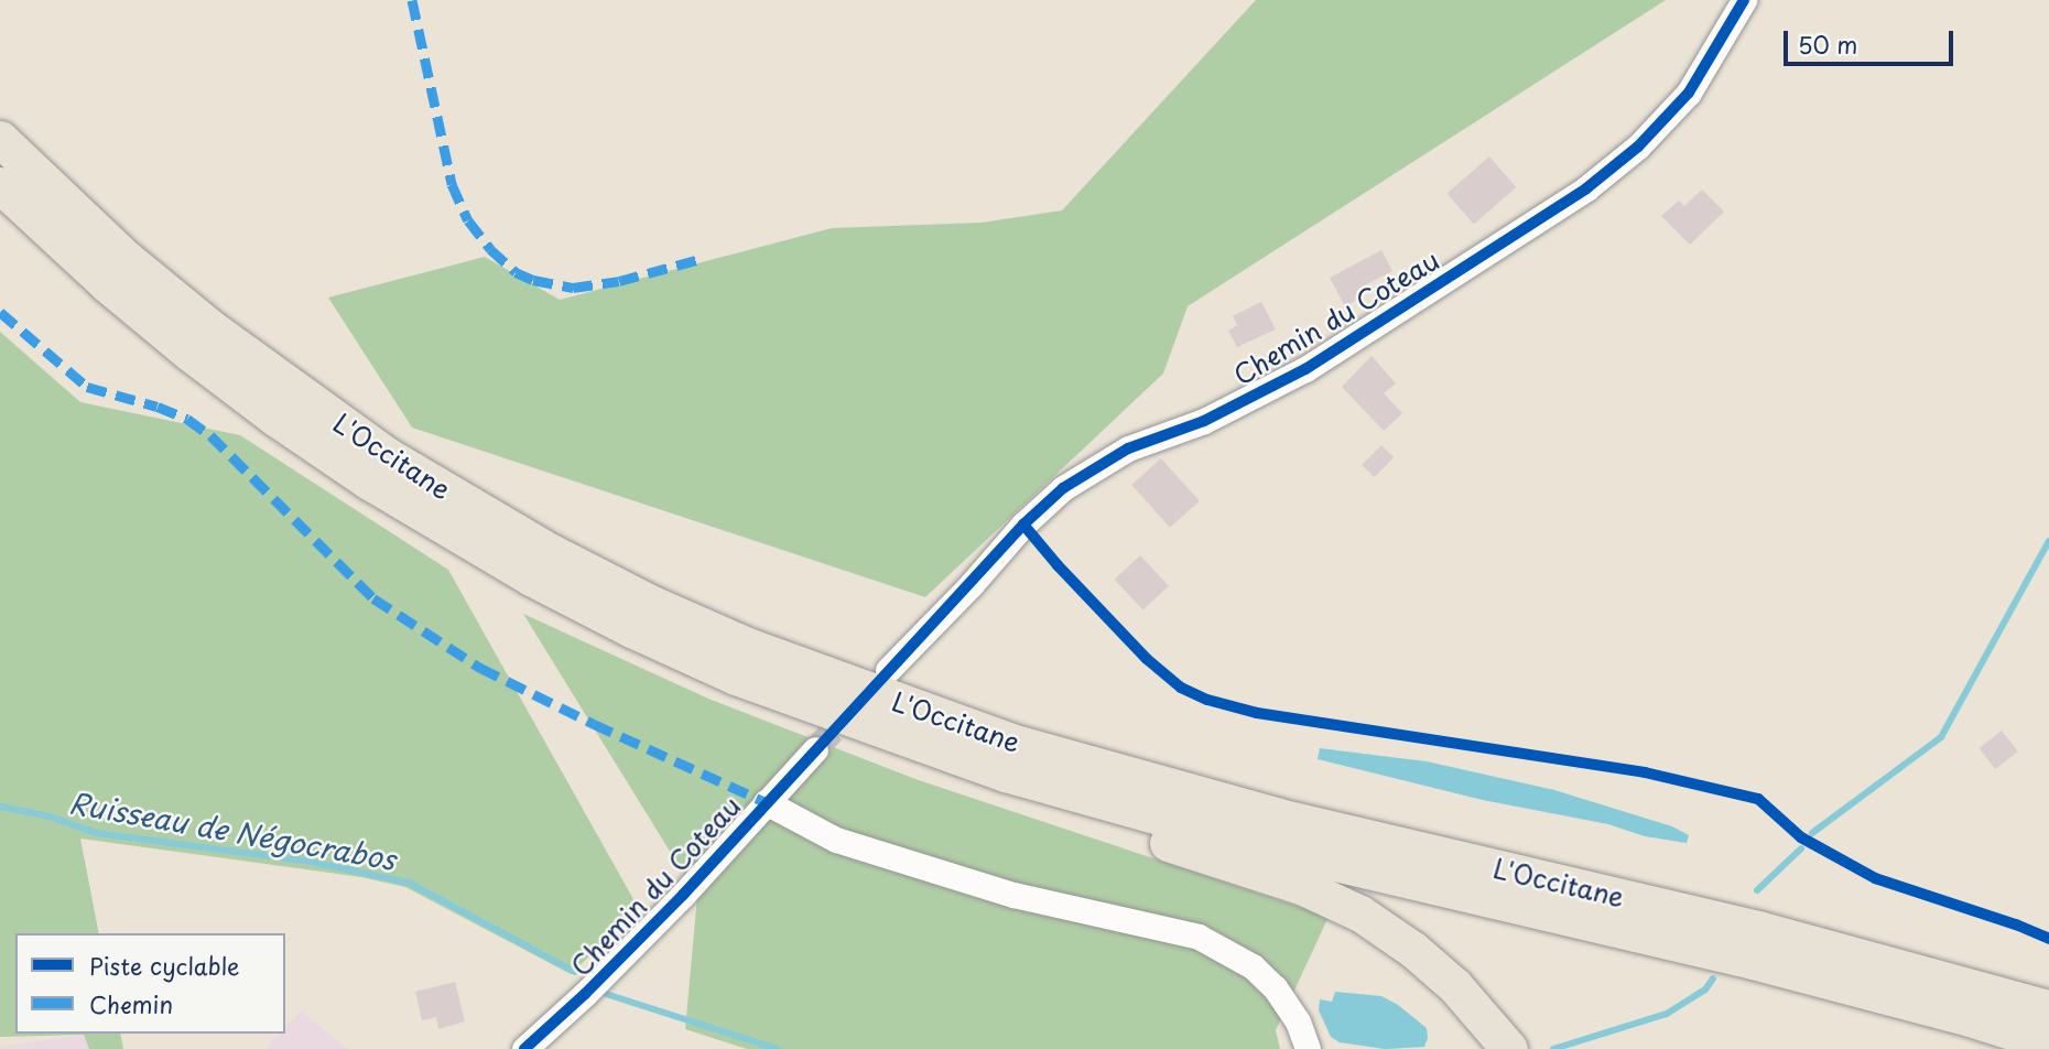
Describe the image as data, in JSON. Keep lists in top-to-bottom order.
{
  "streets": {
    "highway": ["L'Occitane"],
    "street": ["Chemin du Coteau"]
  },
  "water": ["Ruisseau de Négocrabos"],
  "legend": ["Piste cyclable", "Chemin"],
  "scale_bar": "50 m"
}
